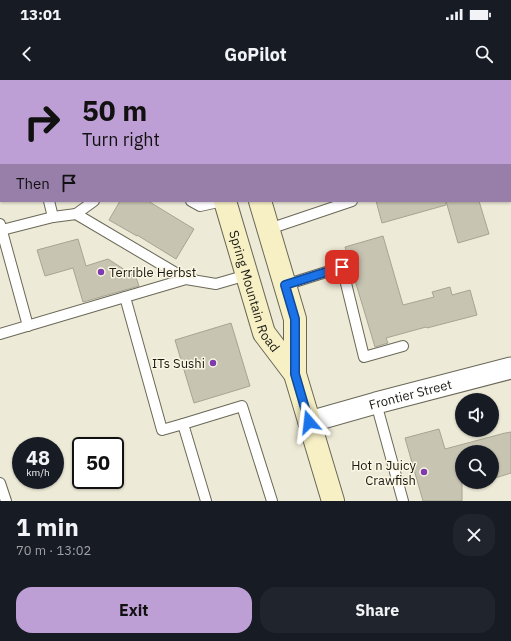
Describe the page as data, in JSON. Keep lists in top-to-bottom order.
{
  "streets": {
    "main road": ["Spring Mountain Road"],
    "street": ["Frontier Street"]
  },
  "crossings": [
    ["Spring Mountain Road", "Frontier Street"]
  ],
  "places": ["Terrible Herbst", "ITs Sushi", "Hot n Juicy Crawfish"],
  "page": {
    "status": "13:01",
    "header": "GoPilot",
    "turn": ["50 m", "Turn right"],
    "then": "Then",
    "speed": "48 km/h",
    "limit": "50",
    "heading": ["1 min", "70 m · 13:02"],
    "buttons": ["Exit", "Share"]
  }
}
